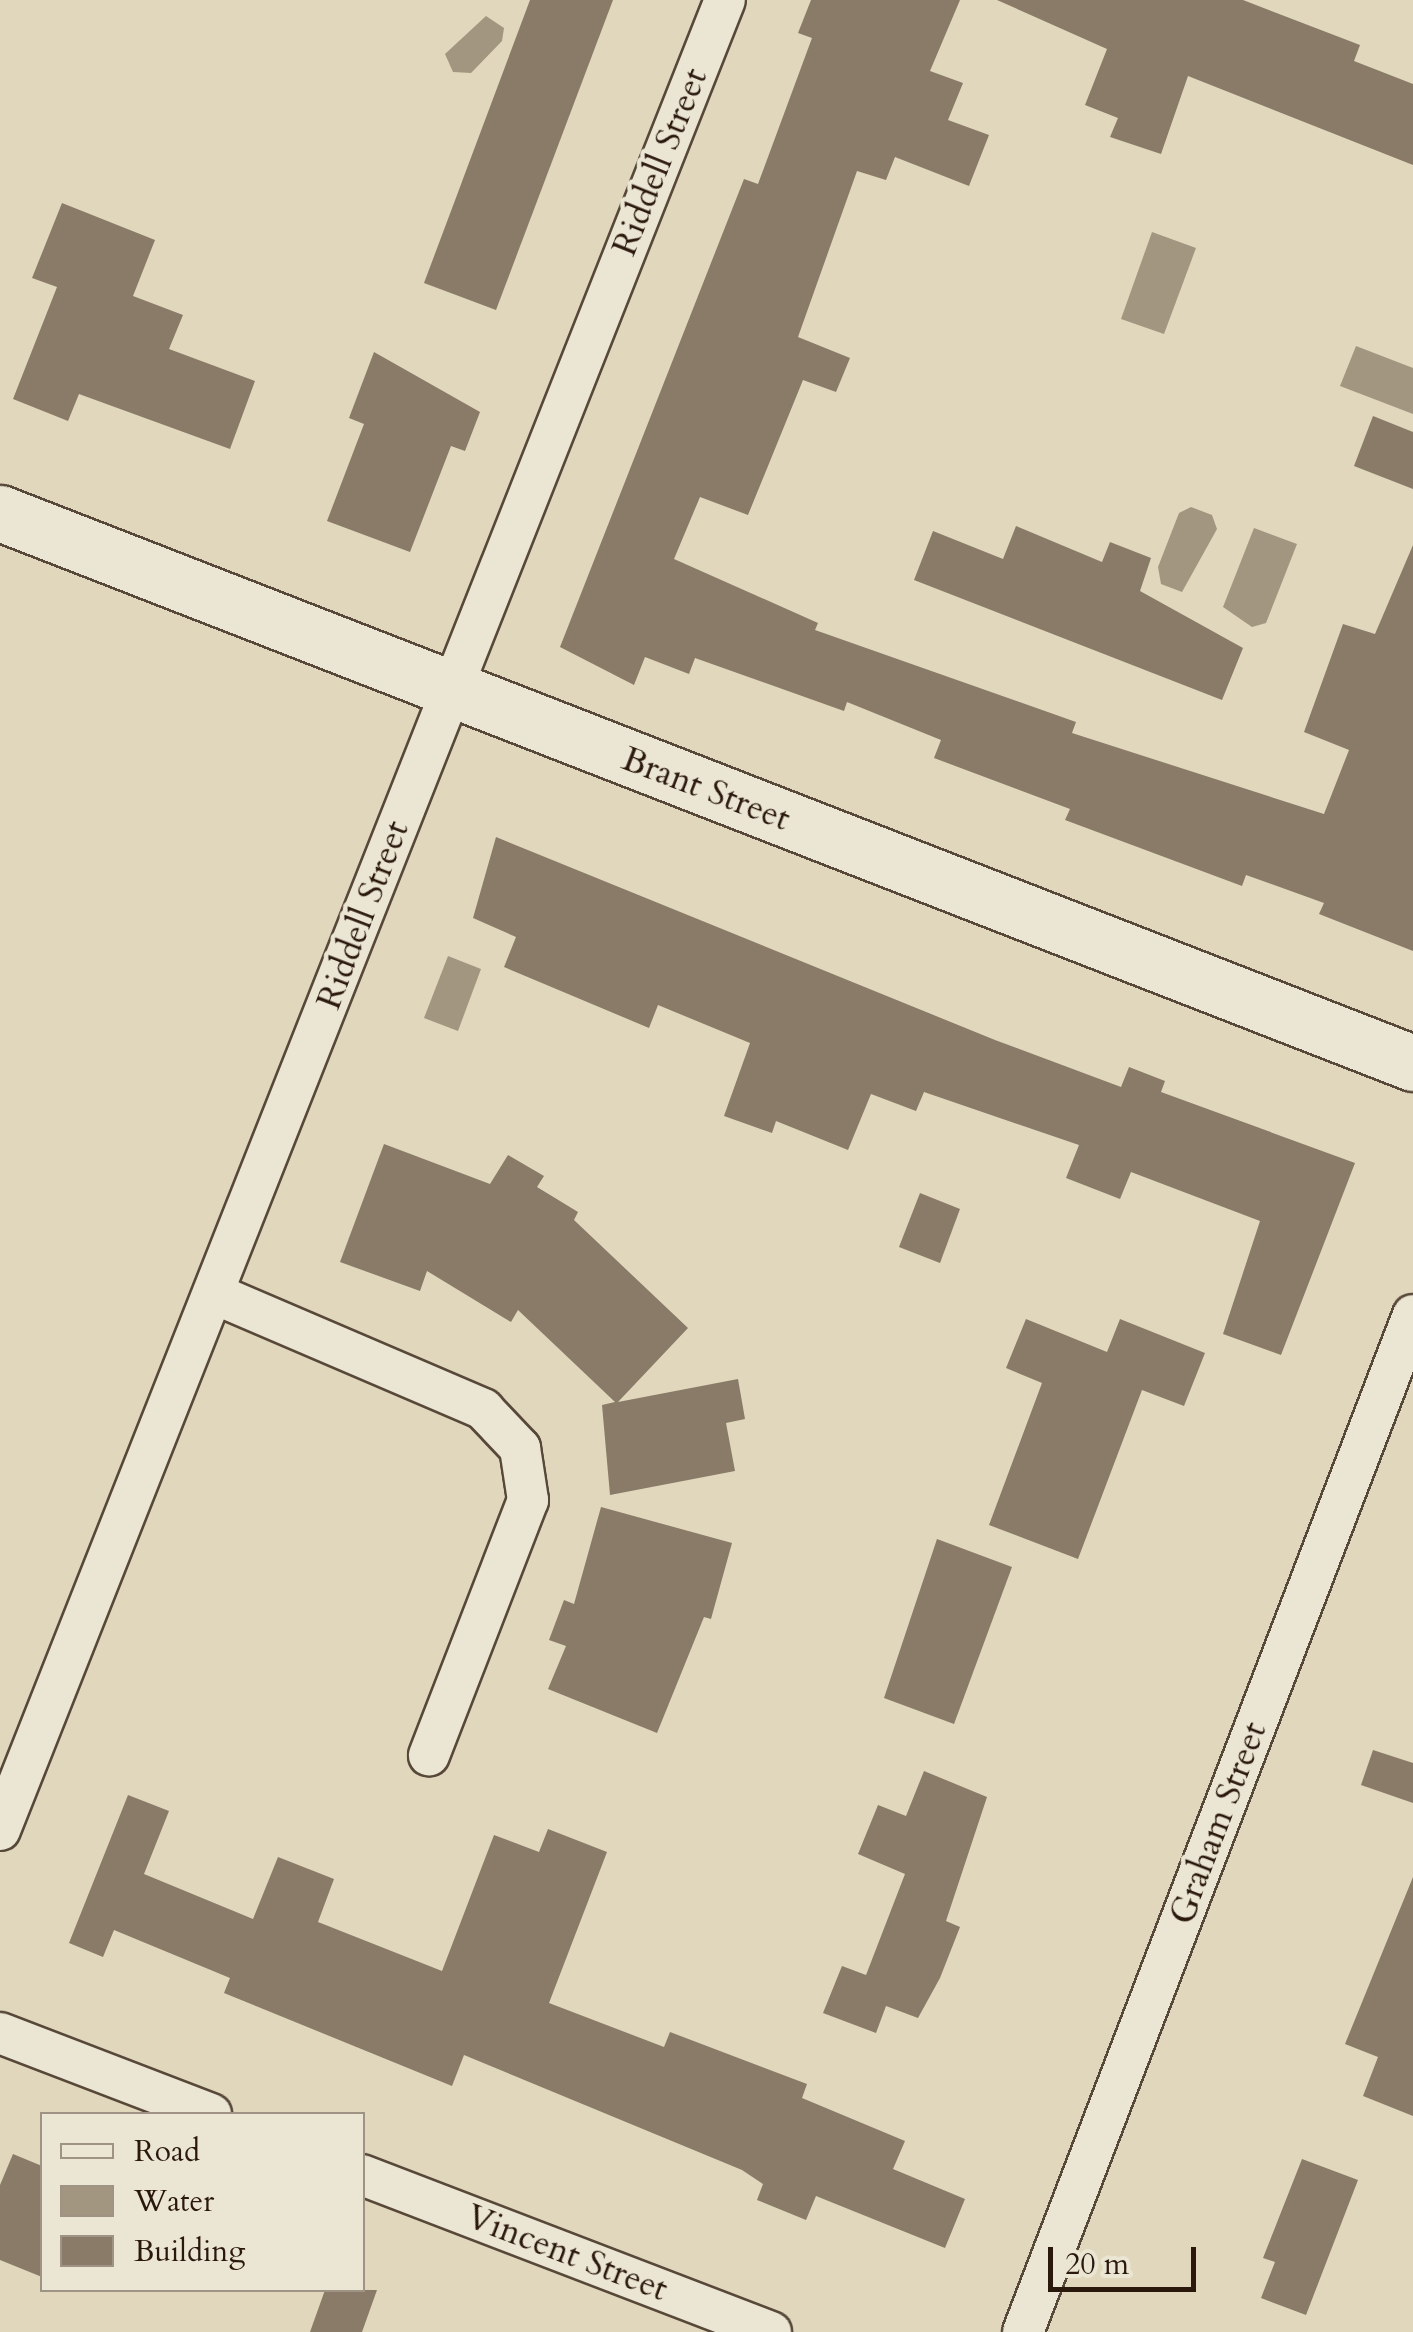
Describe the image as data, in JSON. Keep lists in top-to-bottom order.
{
  "streets": {
    "street": [
      "Riddell Street",
      "Brant Street",
      "Graham Street",
      "Vincent Street"
    ]
  },
  "crossings": [
    ["Riddell Street", "Brant Street"]
  ],
  "legend": ["Road", "Water", "Building"],
  "scale_bar": "20 m"
}
